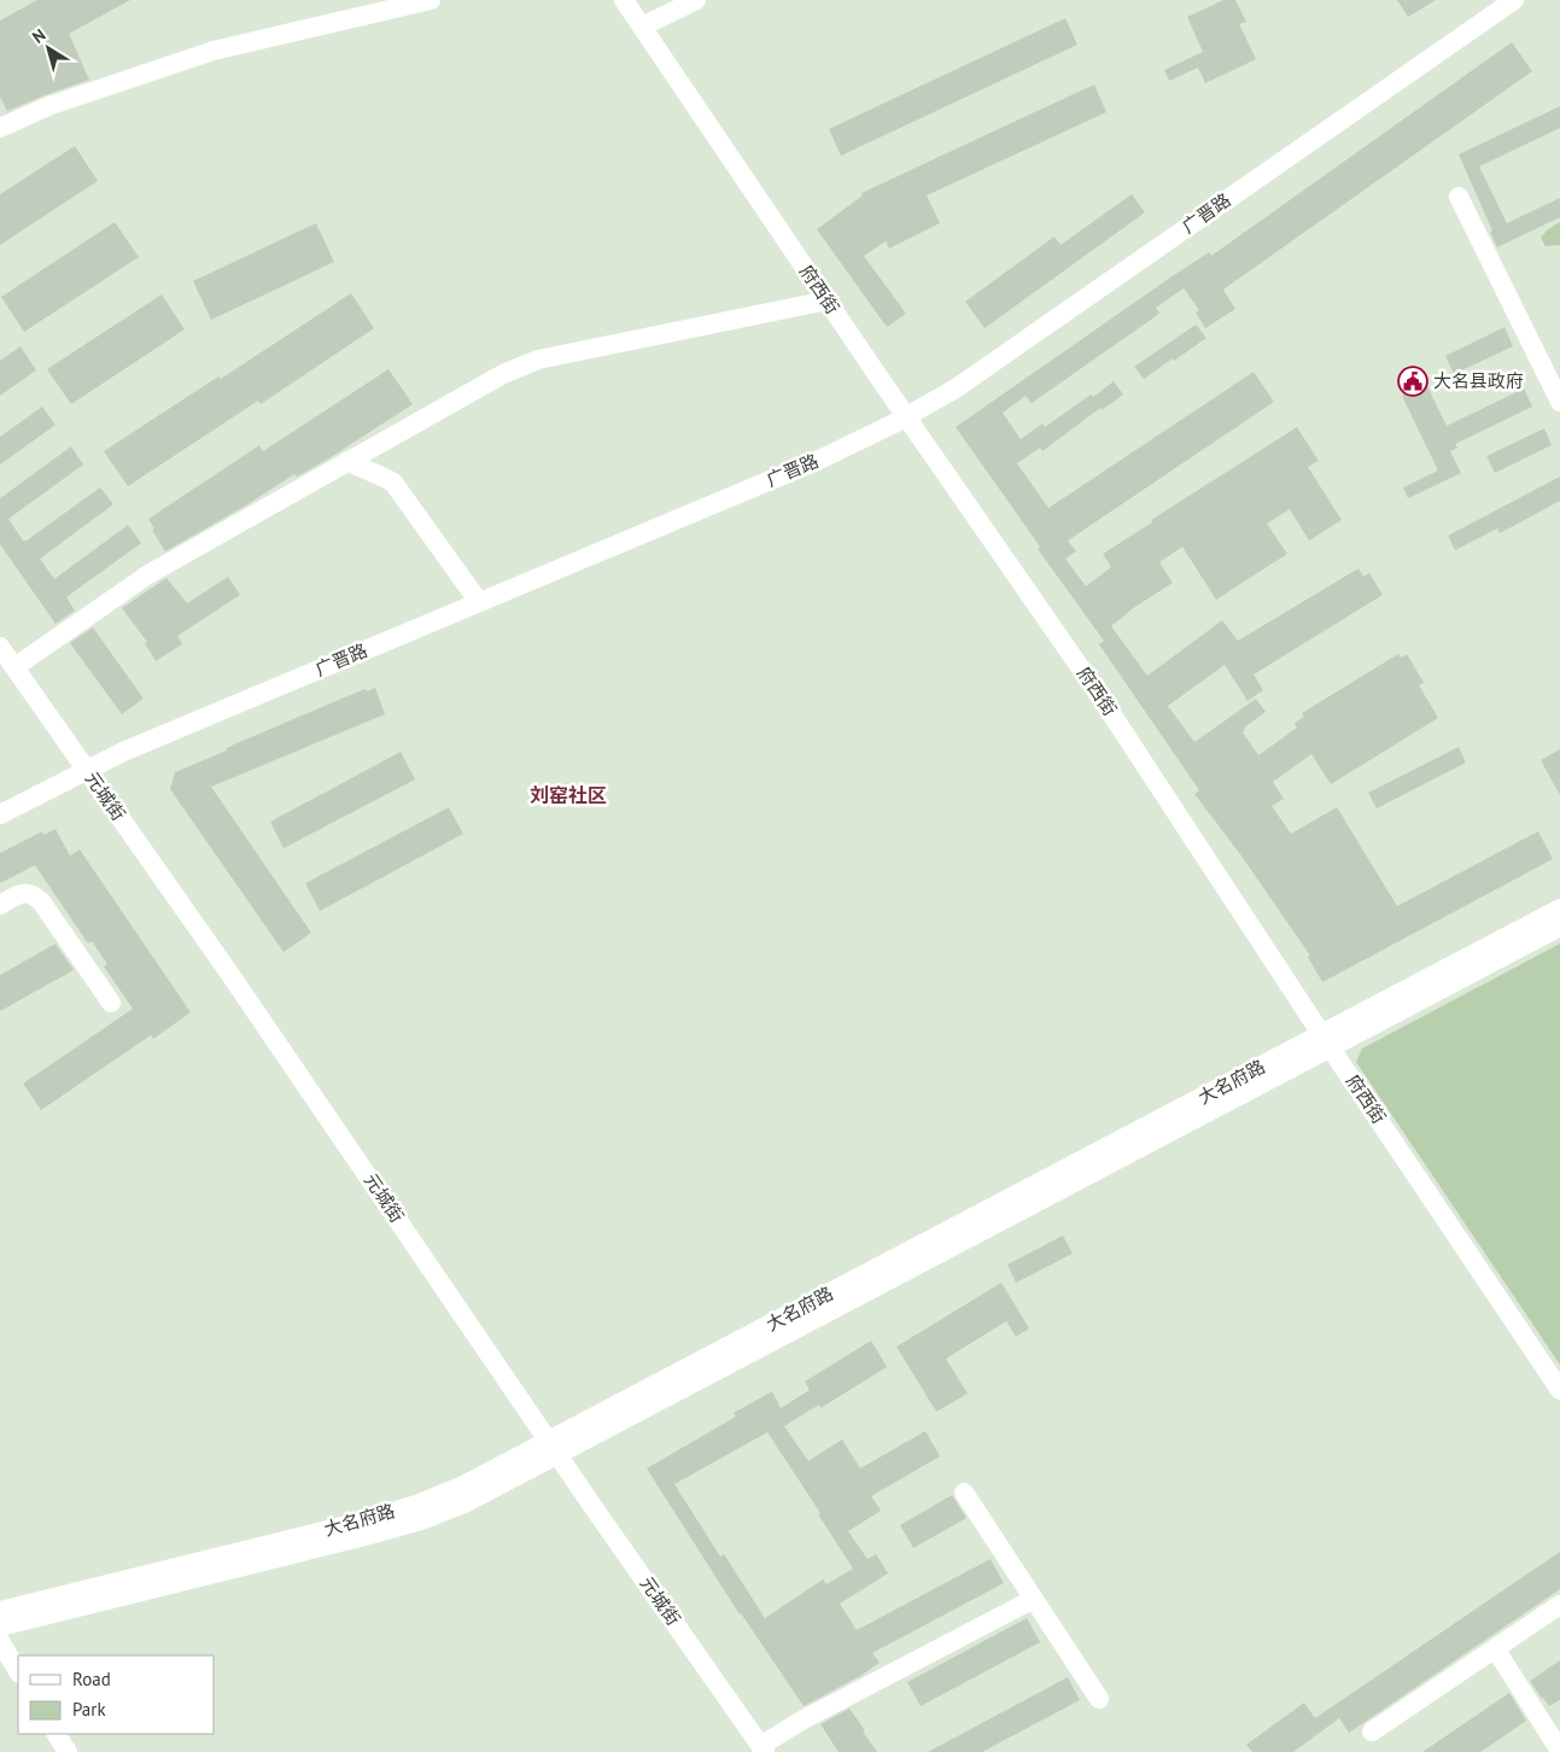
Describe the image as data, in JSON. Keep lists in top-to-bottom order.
{
  "streets": {
    "street": [
      "广晋路",
      "府西街",
      "元城街",
      "大名府路"
    ]
  },
  "crossings": [
    ["广晋路", "府西街"],
    ["广晋路", "元城街"],
    ["府西街", "大名府路"],
    ["元城街", "大名府路"]
  ],
  "districts": ["刘窑社区"],
  "places": {
    "public building": ["大名县政府"]
  },
  "legend": ["Road", "Park"],
  "north": "top left"
}
